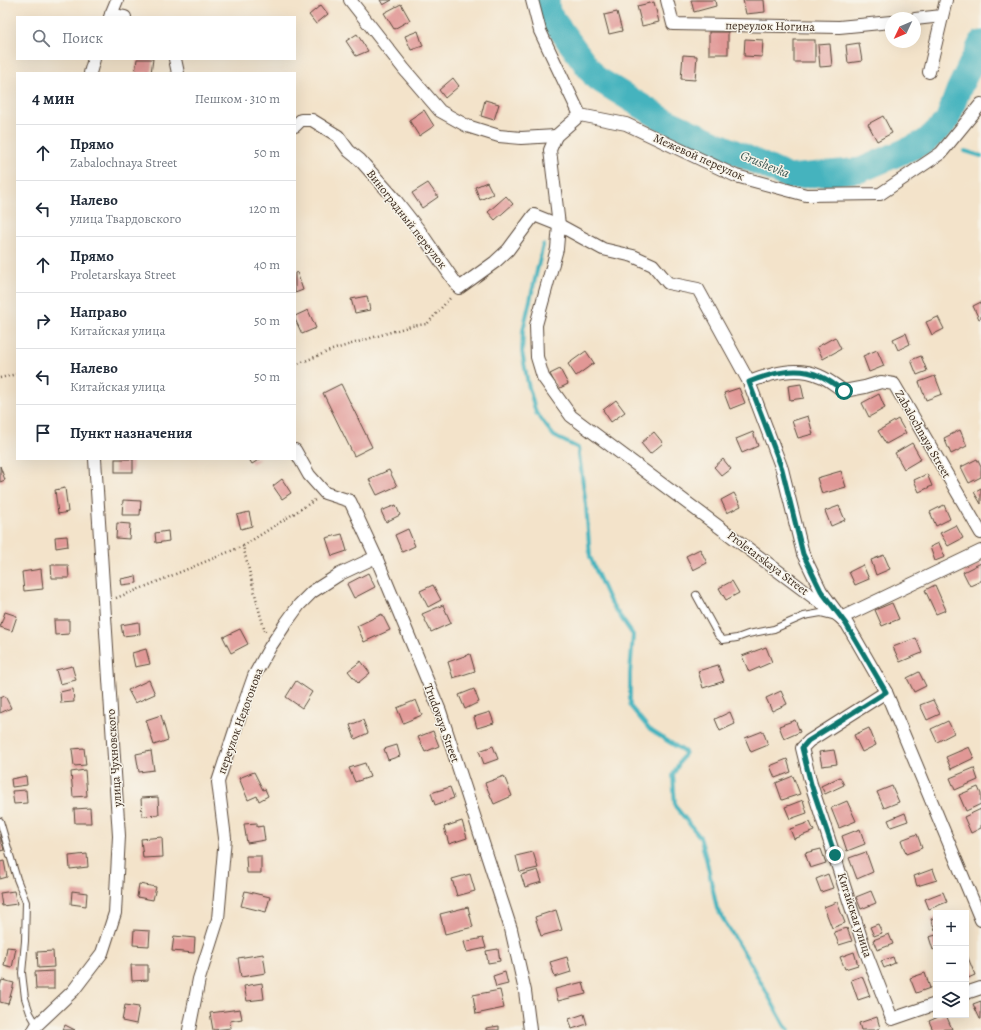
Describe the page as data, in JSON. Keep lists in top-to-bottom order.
{
  "streets": {
    "street": [
      "переулок Ногина",
      "Межевой переулок",
      "Виноградный переулок",
      "Zabalochnaya Street",
      "Proletarskaya Street",
      "переулок Недогонова",
      "Trudovaya Street",
      "улица Чухновского",
      "Китайская улица"
    ]
  },
  "crossings": [
    ["Proletarskaya Street", "Китайская улица"],
    ["переулок Недогонова", "Trudovaya Street"]
  ],
  "water": ["Grushevka"],
  "north": "bottom left",
  "page": {
    "search": "Поиск",
    "heading": ["4 мин", "Пешком · 310 m"],
    "list": [
      ["Прямо", "Zabalochnaya Street", "50 m"],
      ["Налево", "улица Твардовского", "120 m"],
      ["Прямо", "Proletarskaya Street", "40 m"],
      ["Направо", "Китайская улица", "50 m"],
      ["Налево", "Китайская улица", "50 m"],
      "Пункт назначения"
    ],
    "map_buttons": ["+", "−"]
  }
}
